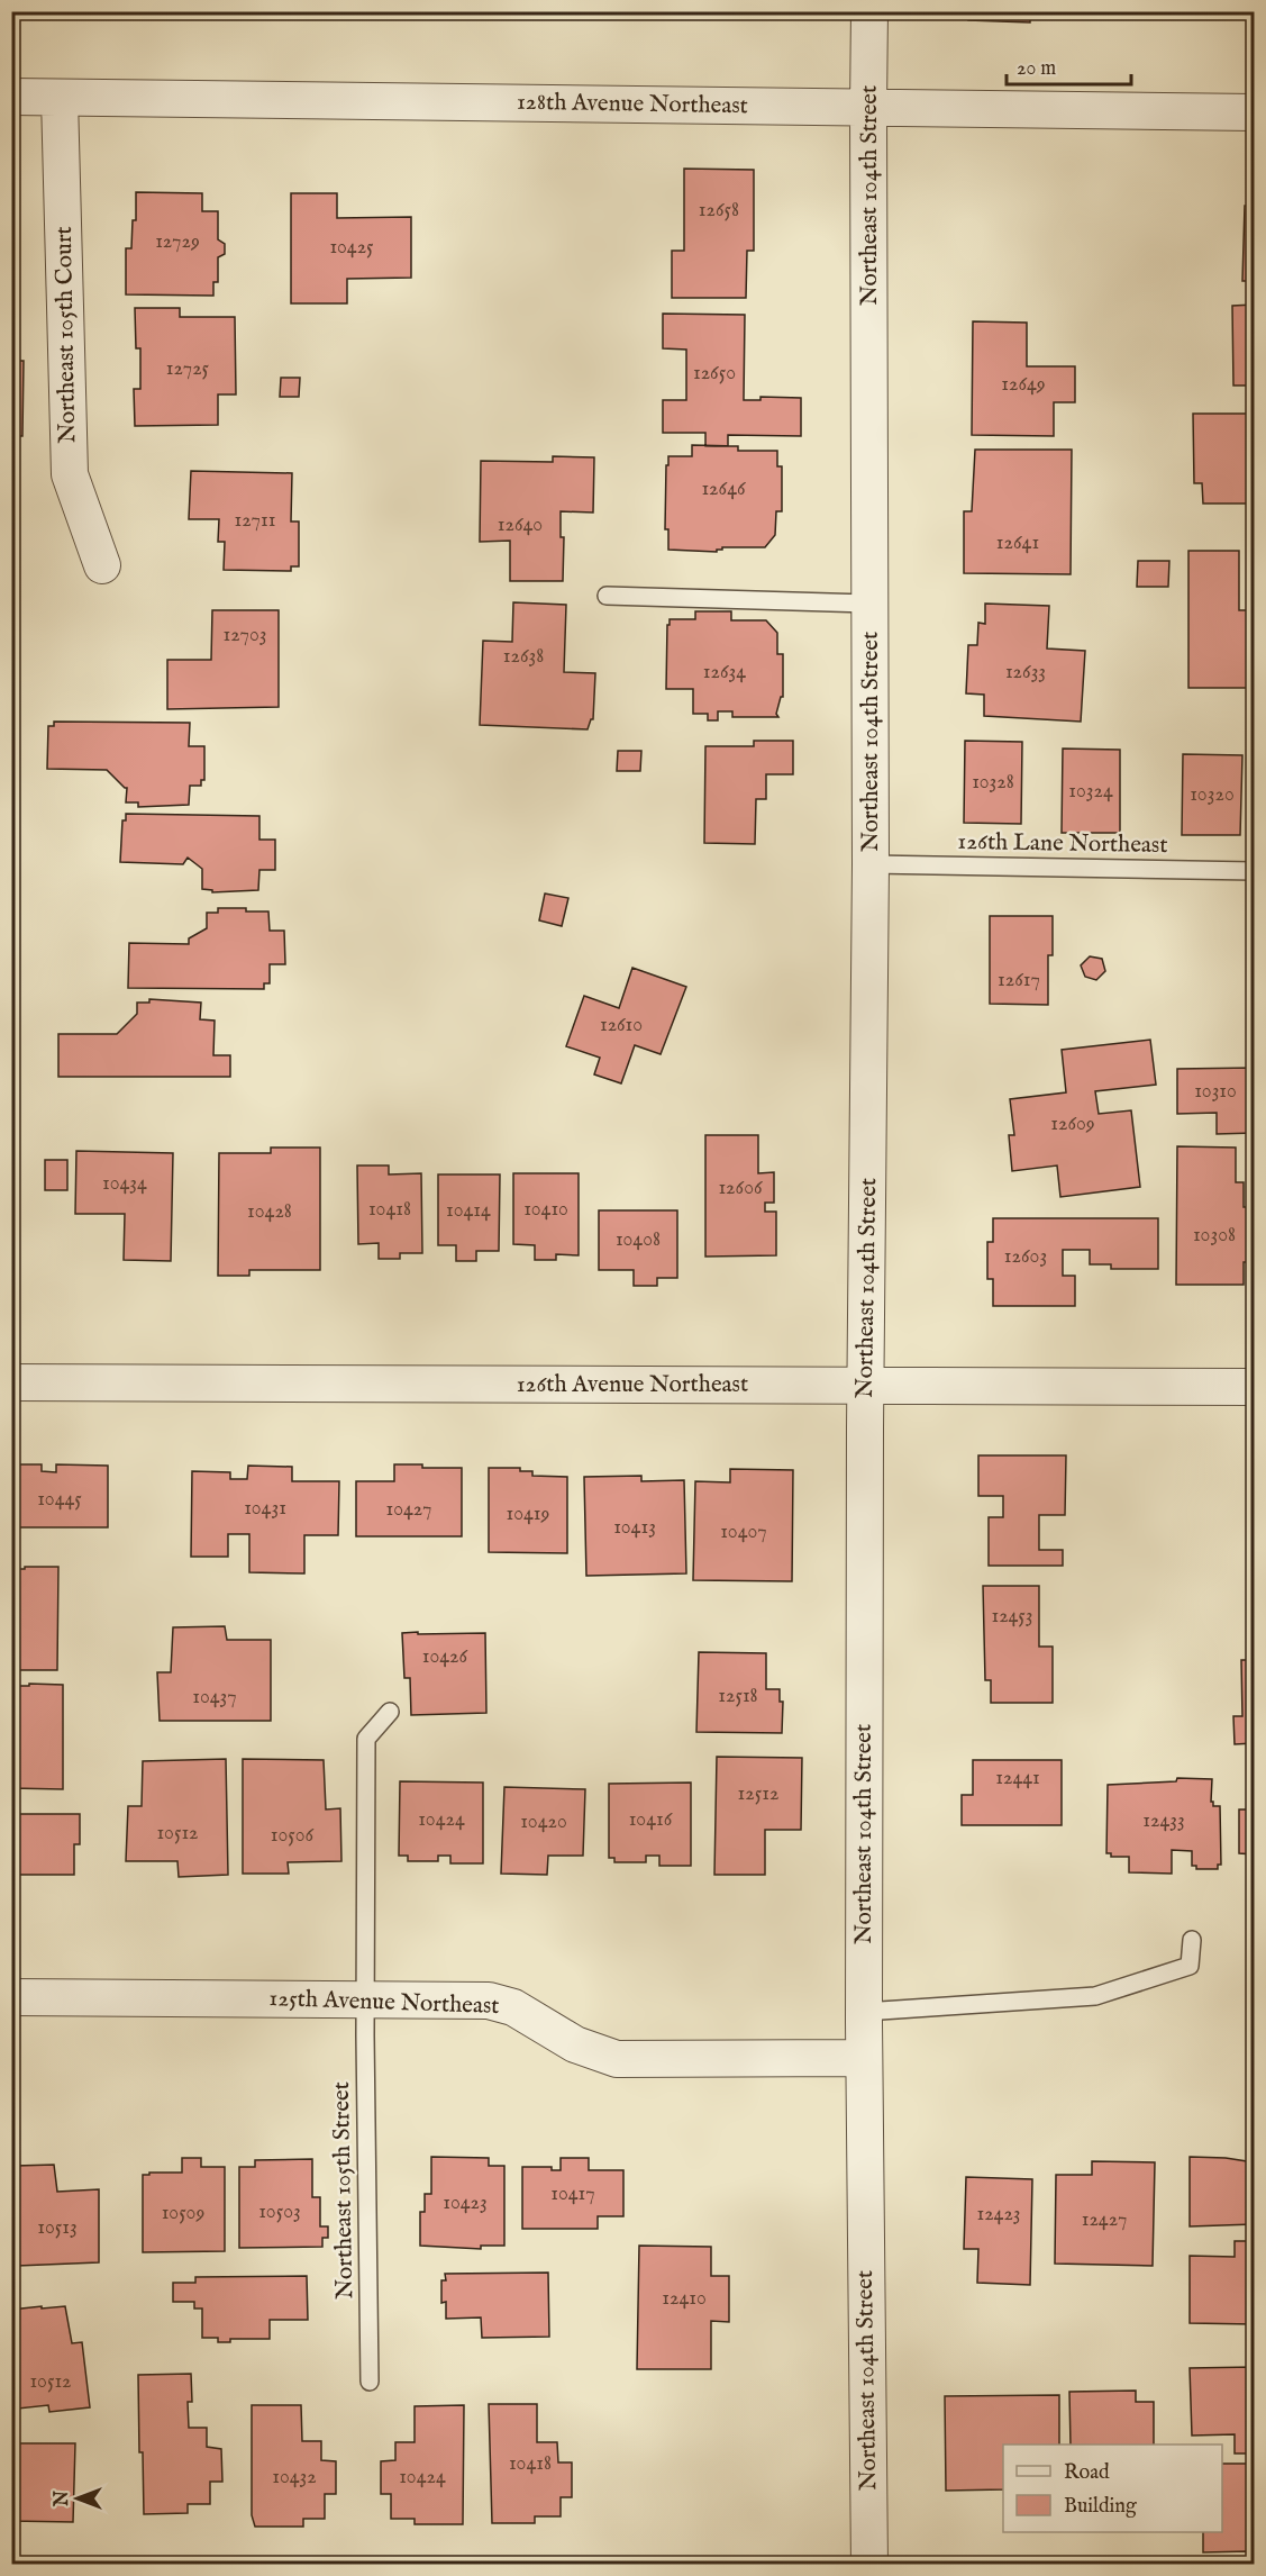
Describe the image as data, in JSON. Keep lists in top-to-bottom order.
{
  "streets": {
    "street": [
      "128th Avenue Northeast",
      "Northeast 104th Street",
      "Northeast 105th Court",
      "126th Avenue Northeast",
      "125th Avenue Northeast"
    ],
    "lane": ["126th Lane Northeast", "Northeast 105th Street"]
  },
  "crossings": [
    ["128th Avenue Northeast", "Northeast 104th Street"],
    ["128th Avenue Northeast", "Northeast 105th Court"],
    ["Northeast 104th Street", "126th Lane Northeast"],
    ["Northeast 104th Street", "126th Avenue Northeast"],
    ["Northeast 104th Street", "125th Avenue Northeast"],
    ["125th Avenue Northeast", "Northeast 105th Street"]
  ],
  "house_numbers": [
    "12658",
    "12729",
    "10425",
    "12725",
    "12650",
    "12649",
    "12646",
    "12711",
    "12640",
    "12641",
    "12703",
    "12638",
    "12634",
    "12633",
    "10328",
    "10324",
    "10320",
    "12617",
    "12610",
    "10310",
    "12609",
    "10434",
    "12606",
    "10418",
    "10410",
    "10414",
    "10428",
    "10308",
    "10408",
    "12603",
    "10445",
    "10431",
    "10427",
    "10419",
    "10413",
    "10407",
    "12453",
    "10426",
    "12518",
    "10437",
    "12441",
    "12512",
    "10424",
    "10416",
    "12433",
    "10420",
    "10512",
    "10506",
    "10417",
    "10423",
    "10503",
    "10509",
    "12423",
    "12427",
    "10513",
    "12410",
    "10512",
    "10418",
    "10432",
    "10424"
  ],
  "legend": ["Road", "Building"],
  "scale_bar": "20 m",
  "north": "left"
}
